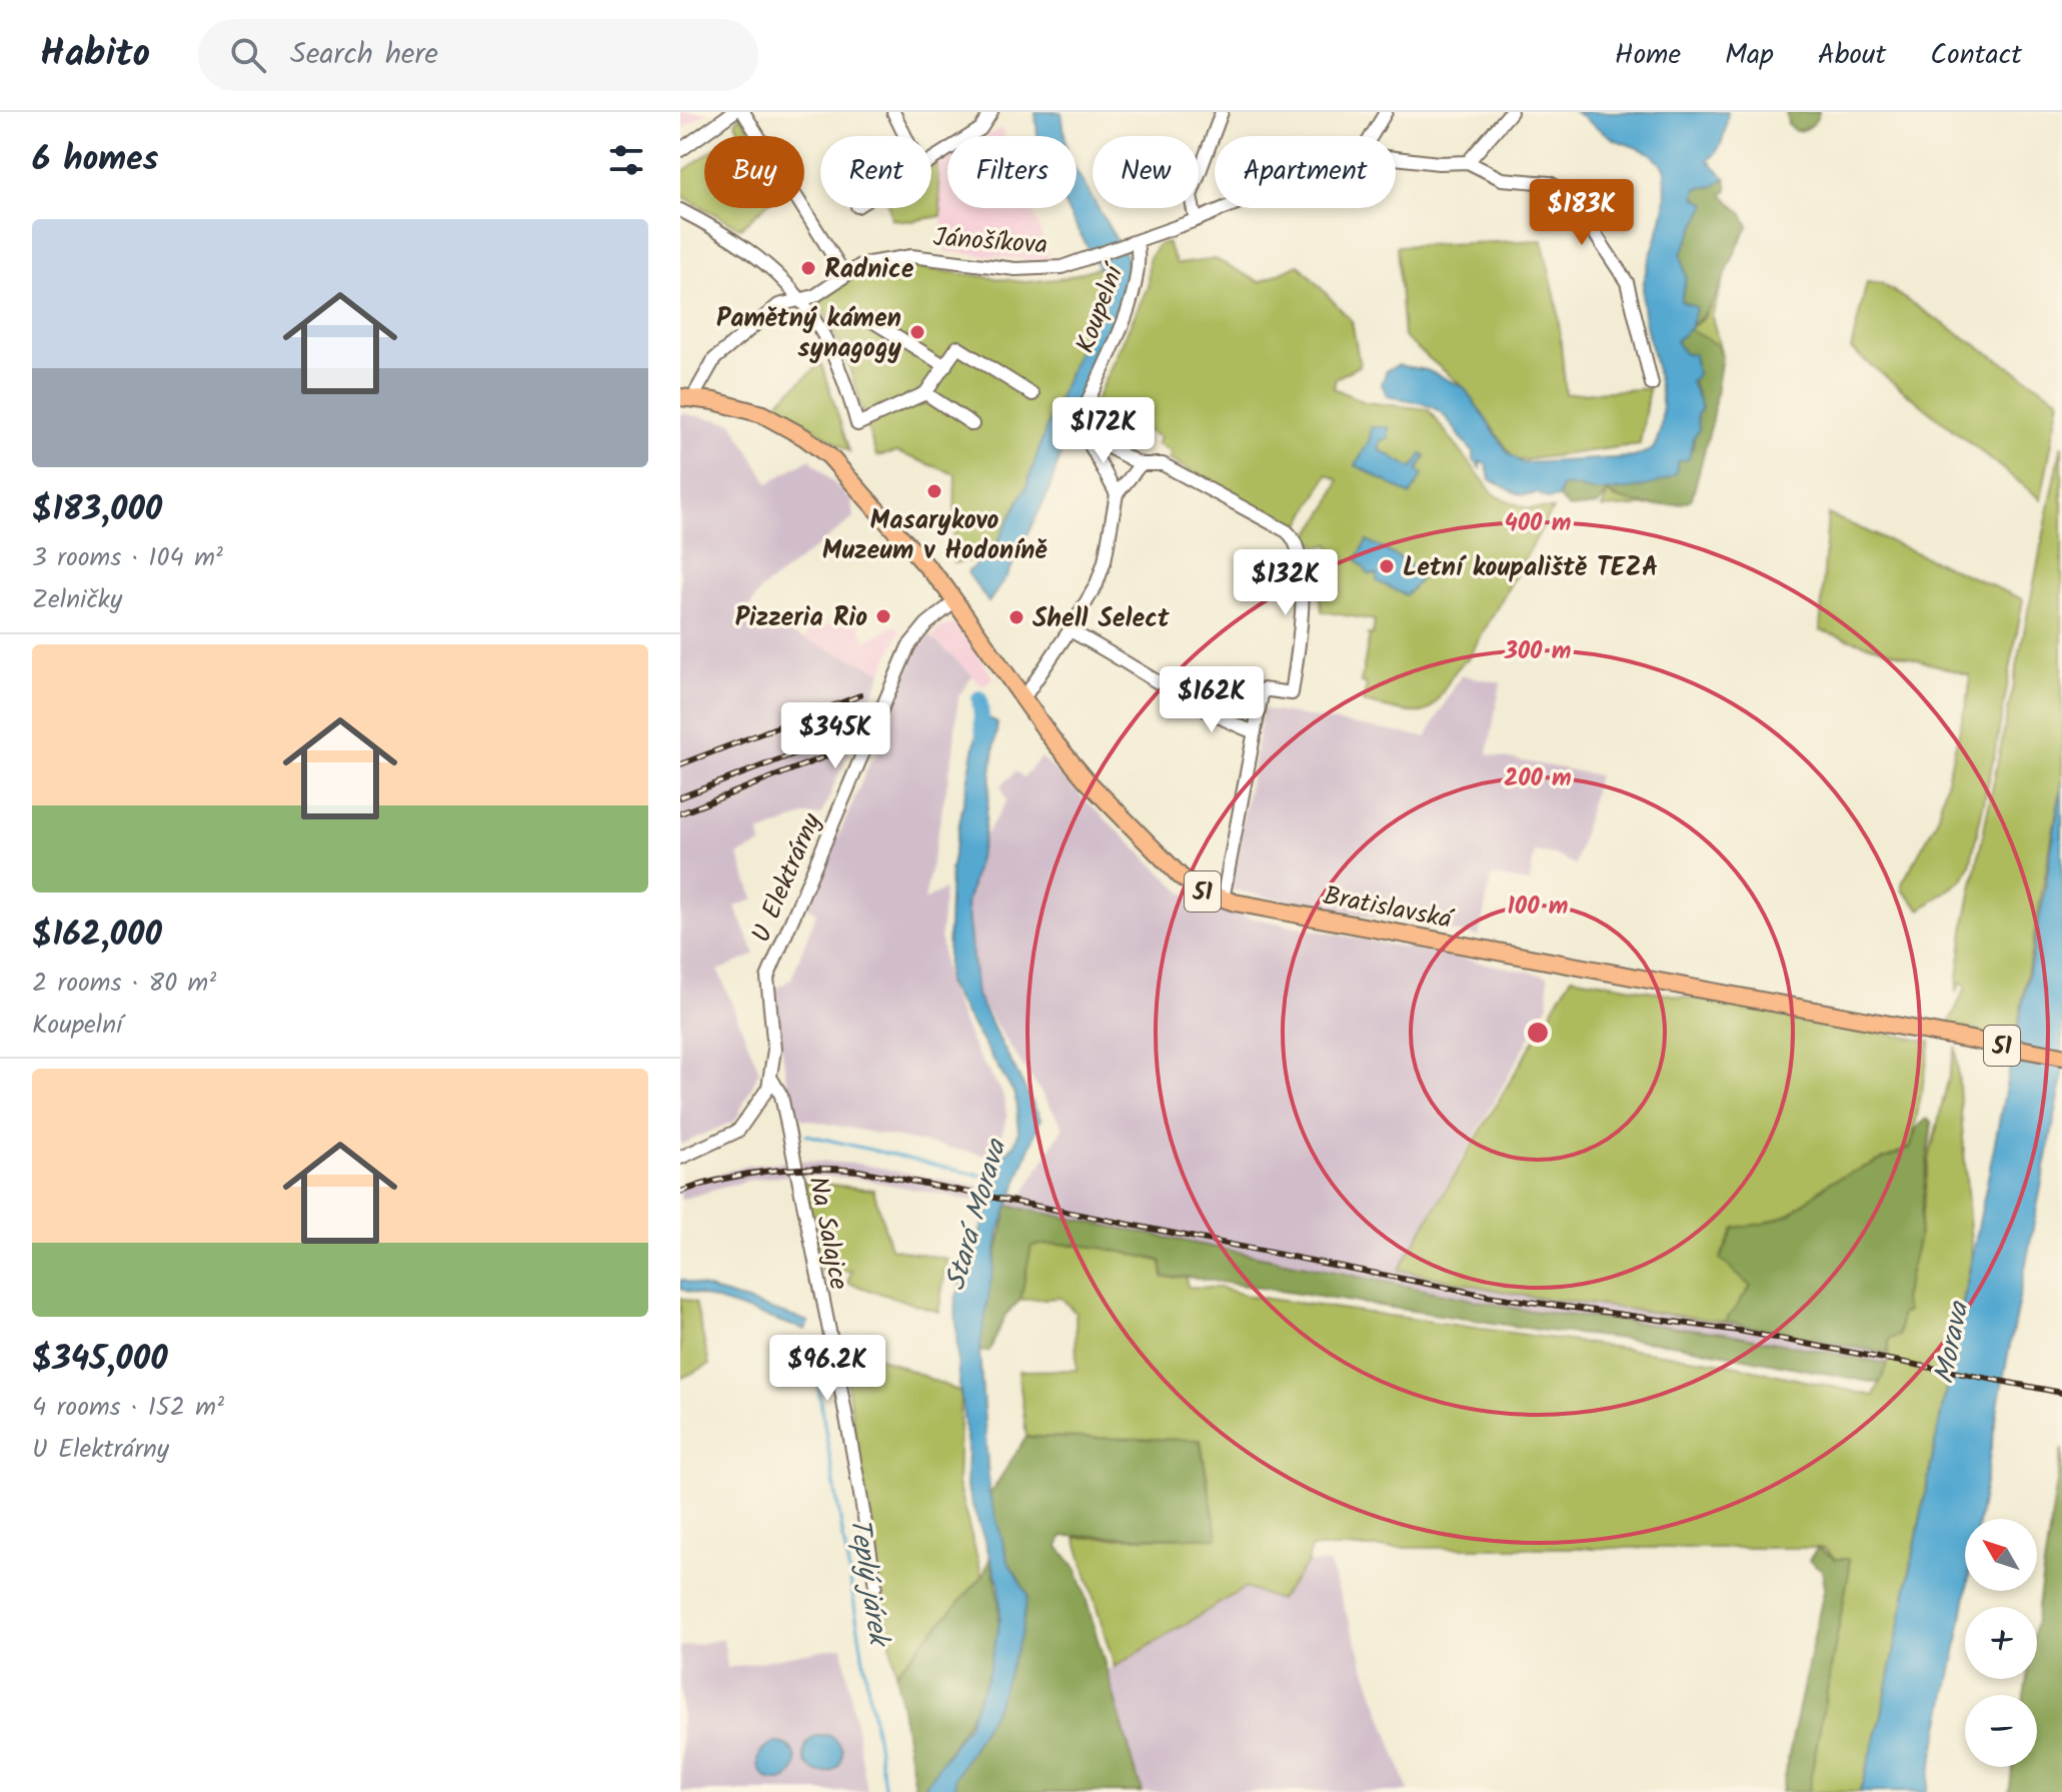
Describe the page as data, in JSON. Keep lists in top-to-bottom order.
{
  "streets": {
    "main road": ["51", "Bratislavská"],
    "street": [
      "Jánošíkova",
      "Koupelní",
      "U Elektrárny",
      "Na Salajce"
    ]
  },
  "crossings": [
    ["Jánošíkova", "Koupelní"],
    ["Jánošíkova", "51"],
    ["U Elektrárny", "51"],
    ["U Elektrárny", "Bratislavská"],
    ["U Elektrárny", "Na Salajce"],
    ["51", "Bratislavská"]
  ],
  "water": ["Stará Morava", "Morava", "Teplý járek"],
  "places": [
    "Radnice",
    "Pamětný kámen synagogy",
    "Masarykovo Muzeum v Hodoníně",
    "Letní koupaliště TEZA",
    "Pizzeria Rio",
    "Shell Select"
  ],
  "north": "top left",
  "page": {
    "header": "Habito",
    "search": "Search here",
    "nav": [
      "Home",
      "Map",
      "About",
      "Contact"
    ],
    "heading": "6 homes",
    "chip": [
      "Buy",
      "Rent",
      "Filters",
      "New",
      "Apartment"
    ],
    "price": [
      "$183K",
      "$172K",
      "$132K",
      "$162K",
      "$345K",
      "$96.2K"
    ],
    "list": [
      {
        "name": "$183,000",
        "note": "3 rooms · 104 m² · Zelničky"
      },
      {
        "name": "$162,000",
        "note": "2 rooms · 80 m² · Koupelní"
      },
      {
        "name": "$345,000",
        "note": "4 rooms · 152 m² · U Elektrárny"
      }
    ],
    "map_buttons": ["+", "−"]
  },
  "rings": [
    "400 m",
    "300 m",
    "200 m",
    "100 m"
  ]
}
